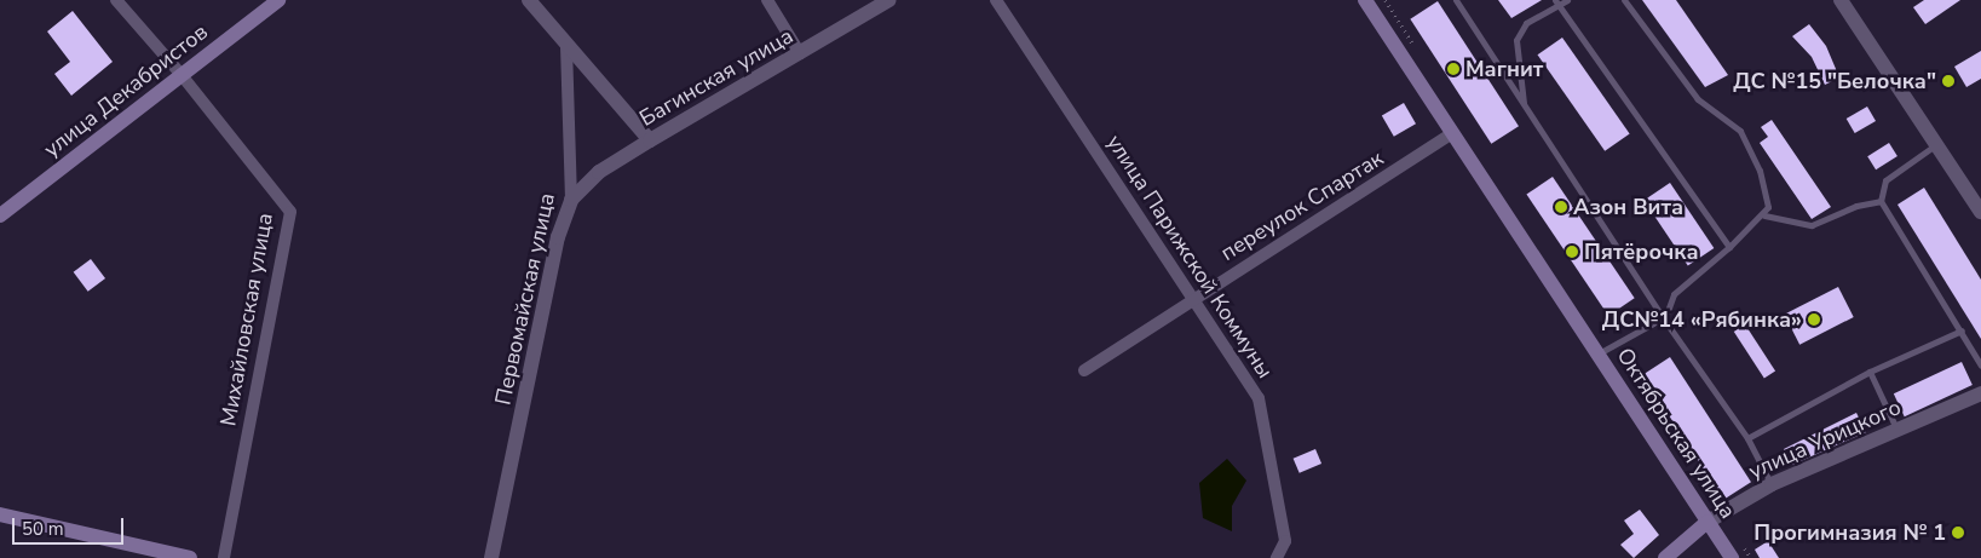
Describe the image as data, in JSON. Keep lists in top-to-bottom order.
{
  "streets": {
    "main road": ["улица Декабристов", "Октябрьская улица", "улица Урицкого"],
    "street": [
      "Багинская улица",
      "переулок Спартак",
      "улица Парижской Коммуны",
      "Первомайская улица",
      "Михайловская улица"
    ]
  },
  "crossings": [
    ["Багинская улица", "Первомайская улица"],
    ["улица Декабристов", "Михайловская улица"],
    ["переулок Спартак", "улица Парижской Коммуны"],
    ["переулок Спартак", "Октябрьская улица"],
    ["Октябрьская улица", "улица Урицкого"]
  ],
  "places": [
    "Магнит",
    "ДС №15 \"Белочка\"",
    "Азон Вита",
    "Пятёрочка",
    "ДС№14 «Рябинка»",
    "Прогимназия № 1"
  ],
  "scale_bar": "50 m"
}
